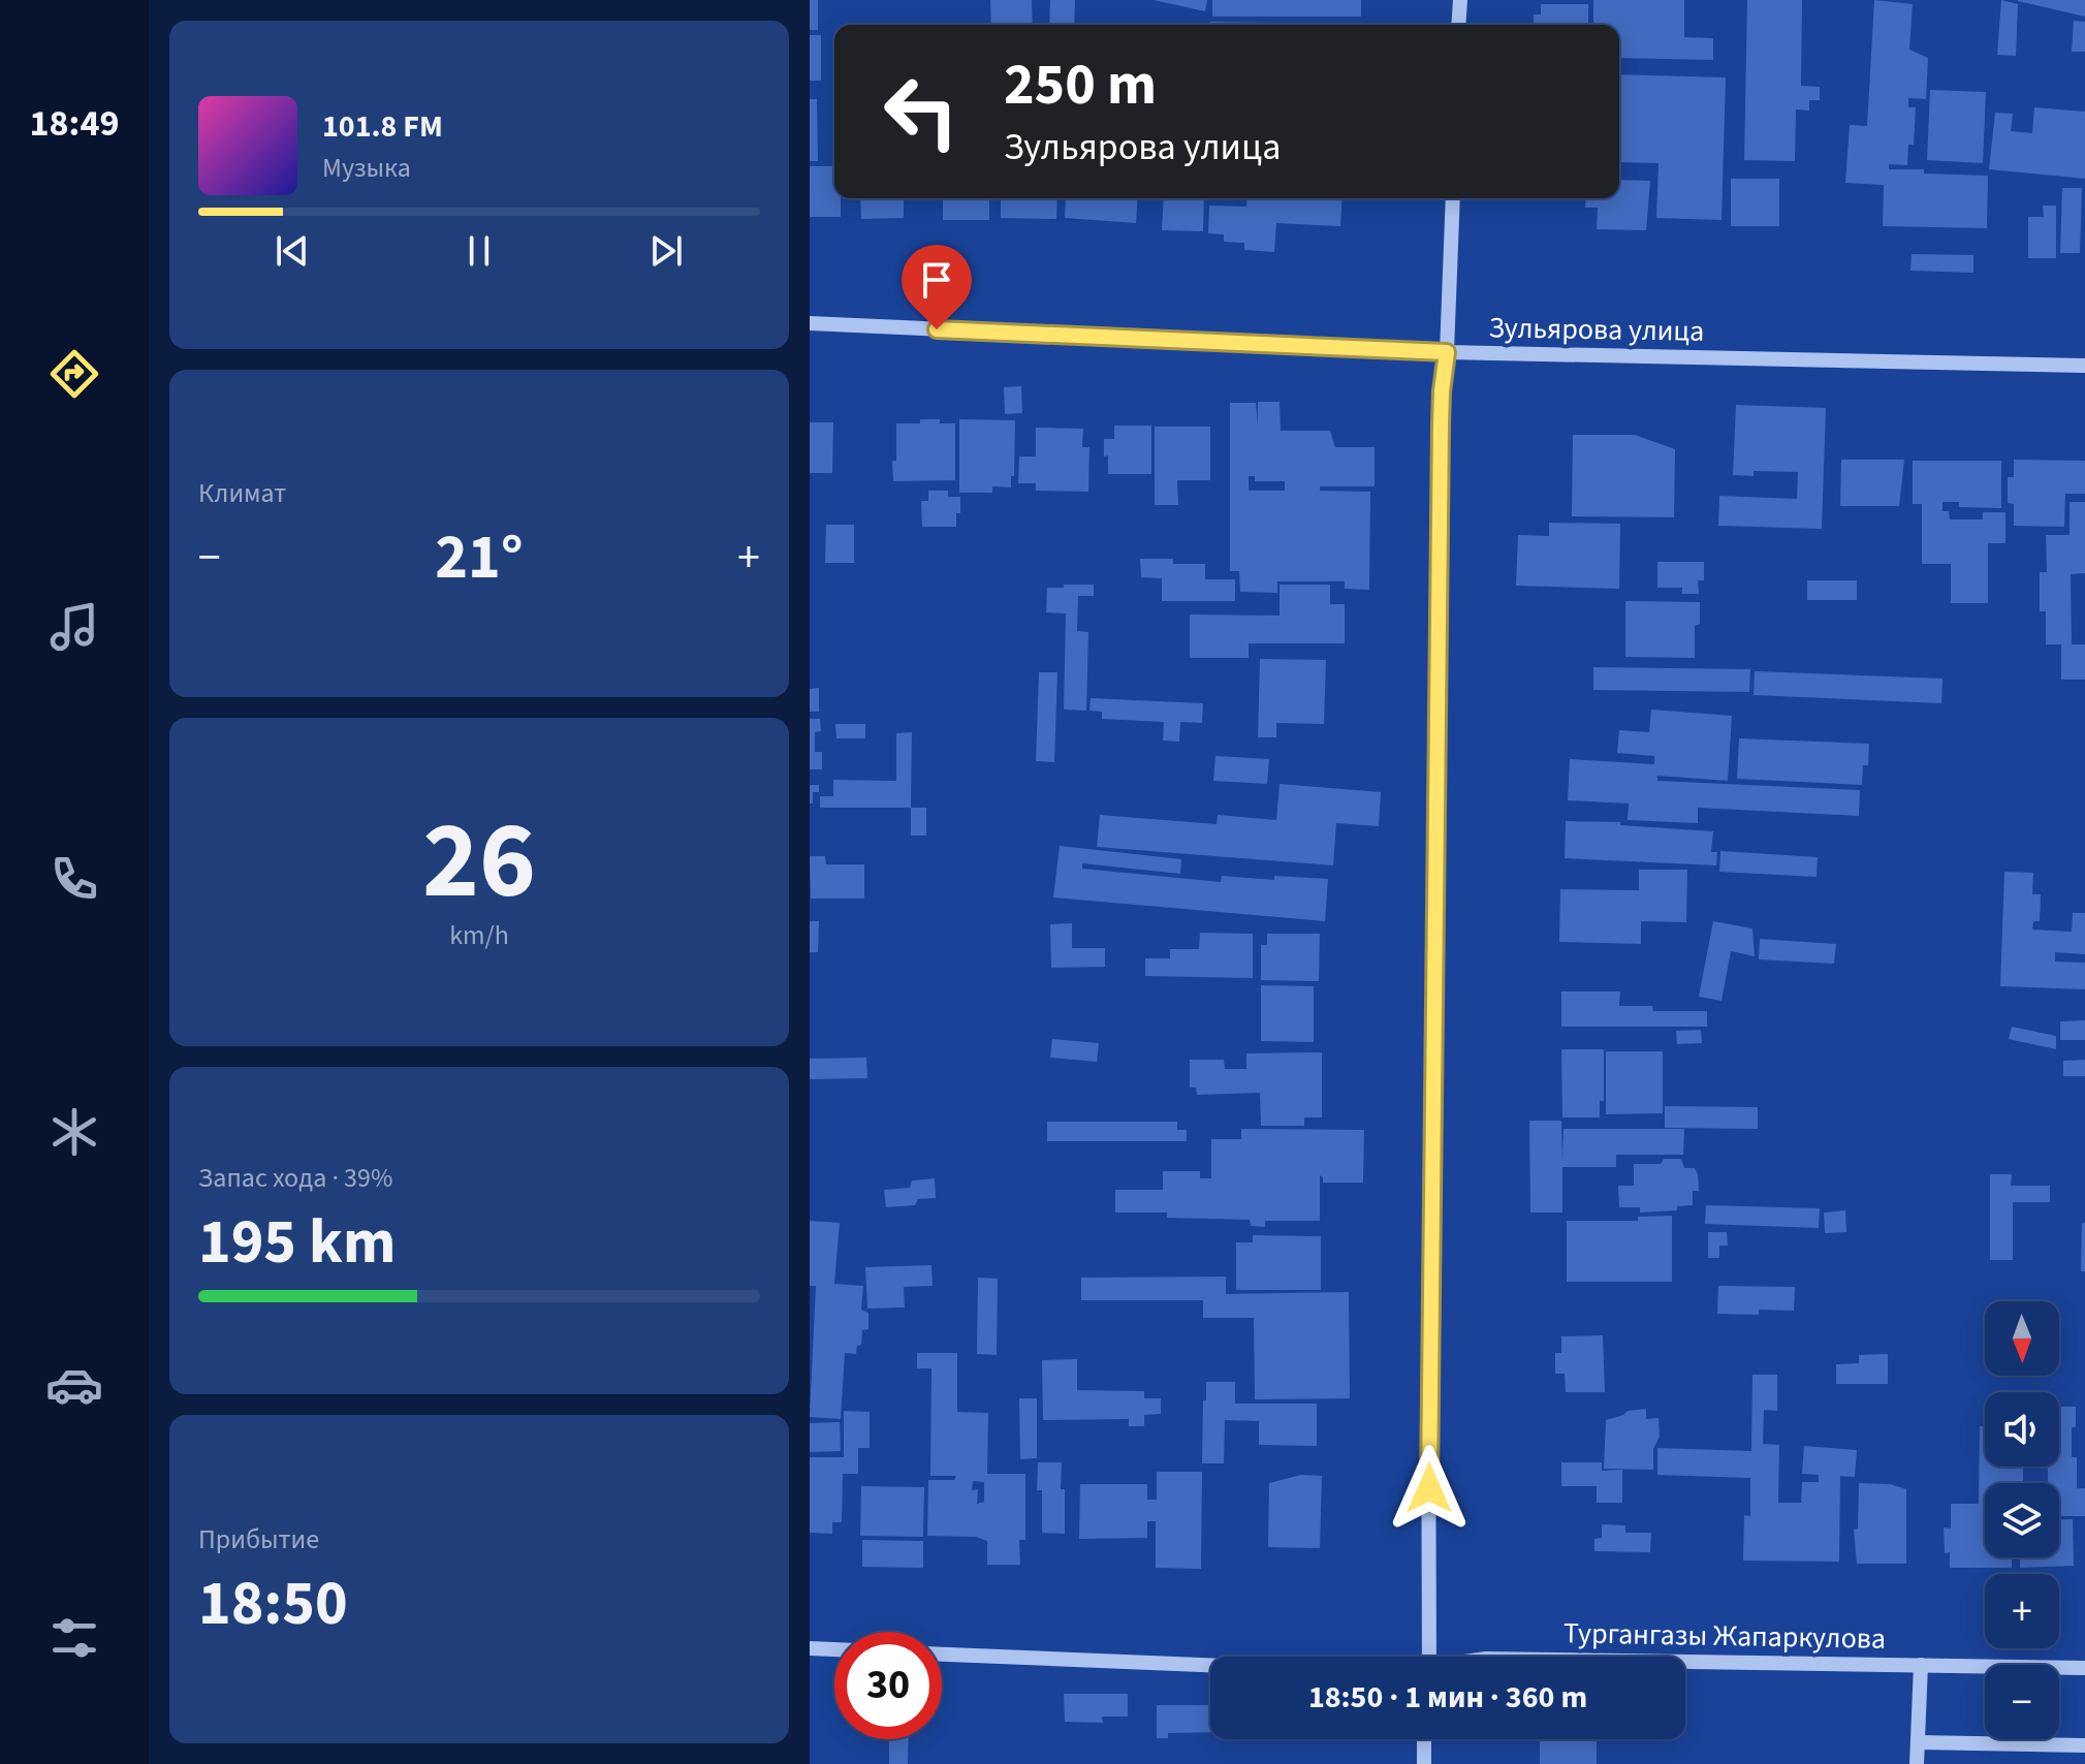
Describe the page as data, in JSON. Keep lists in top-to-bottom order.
{
  "streets": {
    "street": ["Зульярова улица", "Тургангазы Жапаркулова"]
  },
  "north": "bottom",
  "page": {
    "tabs": "18:49",
    "turn": ["250 m", "Зульярова улица"],
    "song": ["101.8 FM", "Музыка"],
    "tile": [
      "Климат",
      ["26", "km/h"],
      ["Запас хода · 39%", "195 km"],
      ["Прибытие", "18:50"]
    ],
    "heat": ["−", "21°", "+"],
    "map_buttons": ["+", "−"],
    "limit": "30",
    "trip": "18:50 · 1 мин · 360 m"
  }
}
